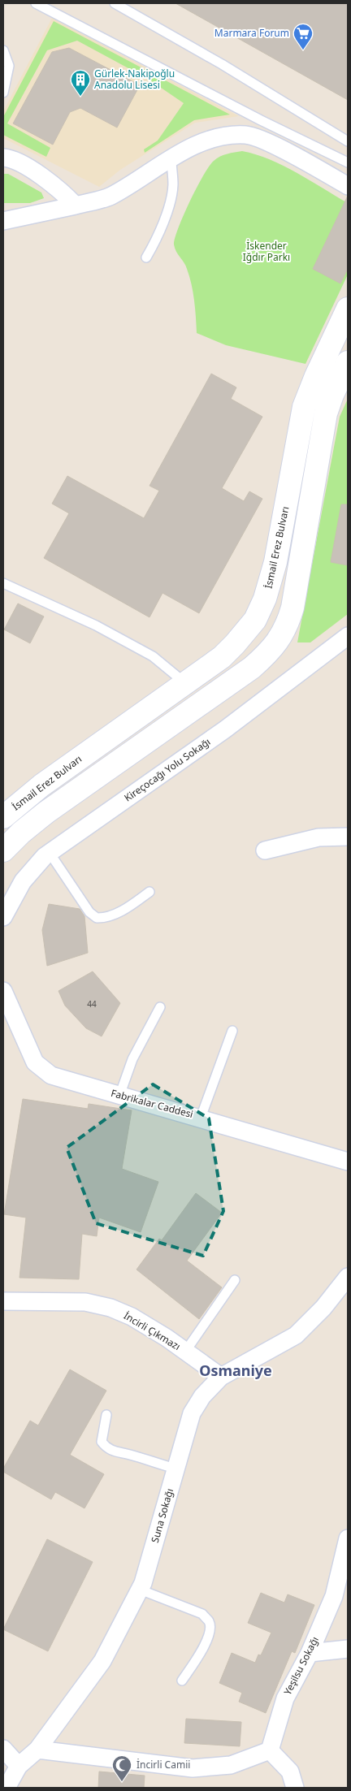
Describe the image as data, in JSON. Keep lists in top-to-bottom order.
{
  "streets": {
    "street": [
      "İsmail Erez Bulvarı",
      "Kireçocağı Yolu Sokağı",
      "Fabrikalar Caddesi",
      "İncirli Çıkmazı",
      "Suna Sokağı",
      "Yeşilsu Sokağı"
    ]
  },
  "crossings": [
    ["İncirli Çıkmazı", "Suna Sokağı"]
  ],
  "districts": ["Osmaniye"],
  "parks": ["İskender Iğdır Parkı"],
  "places": {
    "supermarket": ["Marmara Forum"],
    "building": ["Gürlek-Nakipoğlu Anadolu Lisesi"],
    "mosque": ["İncirli Camii"]
  },
  "house_numbers": ["44"]
}
